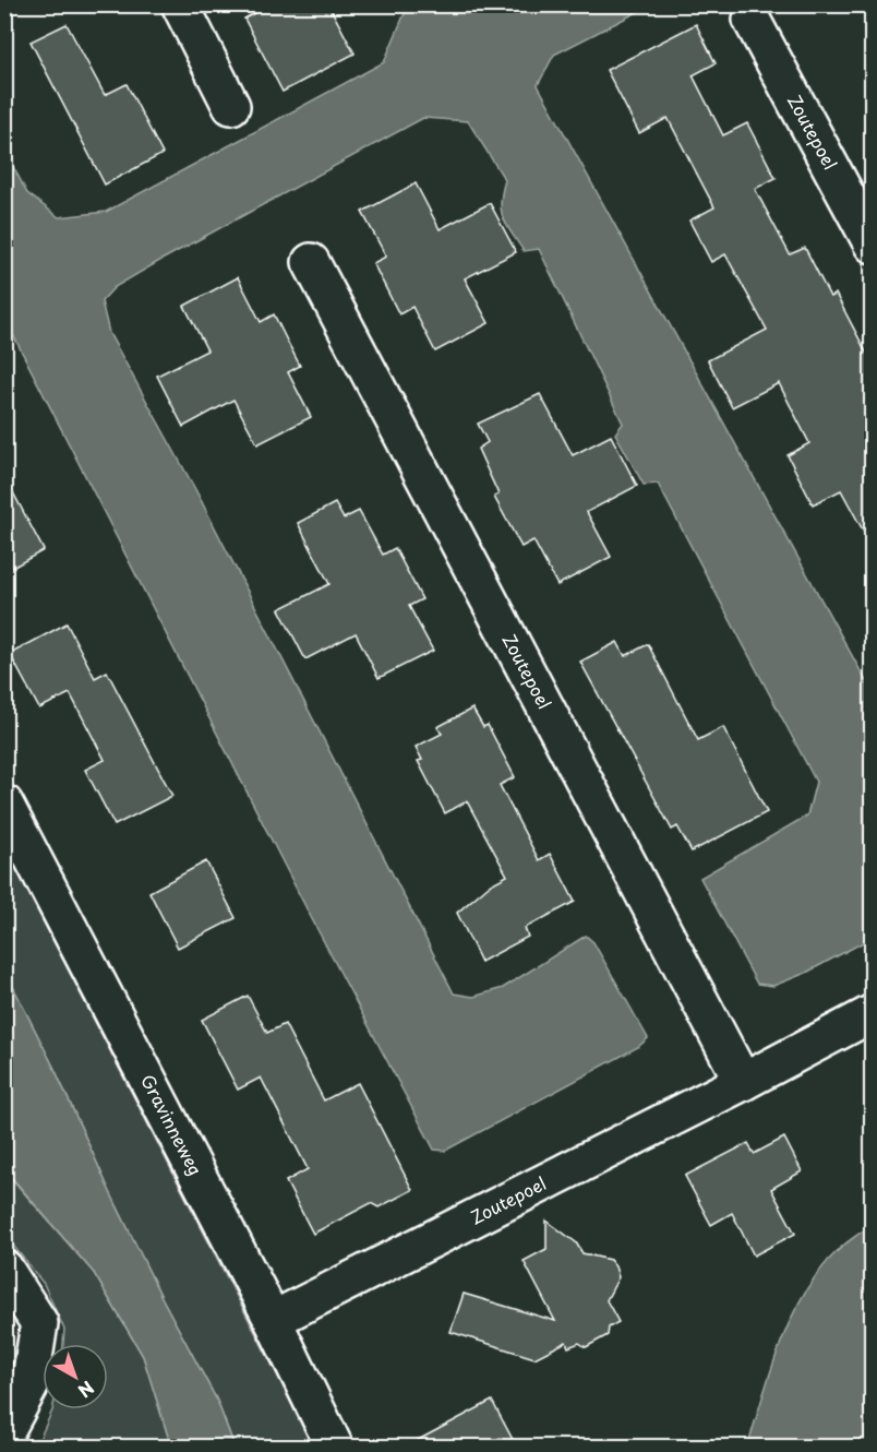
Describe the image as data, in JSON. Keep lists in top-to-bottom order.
{
  "streets": {
    "street": ["Zoutepoel", "Gravinneweg"]
  },
  "crossings": [
    ["Zoutepoel", "Gravinneweg"]
  ],
  "north": "bottom right"
}
